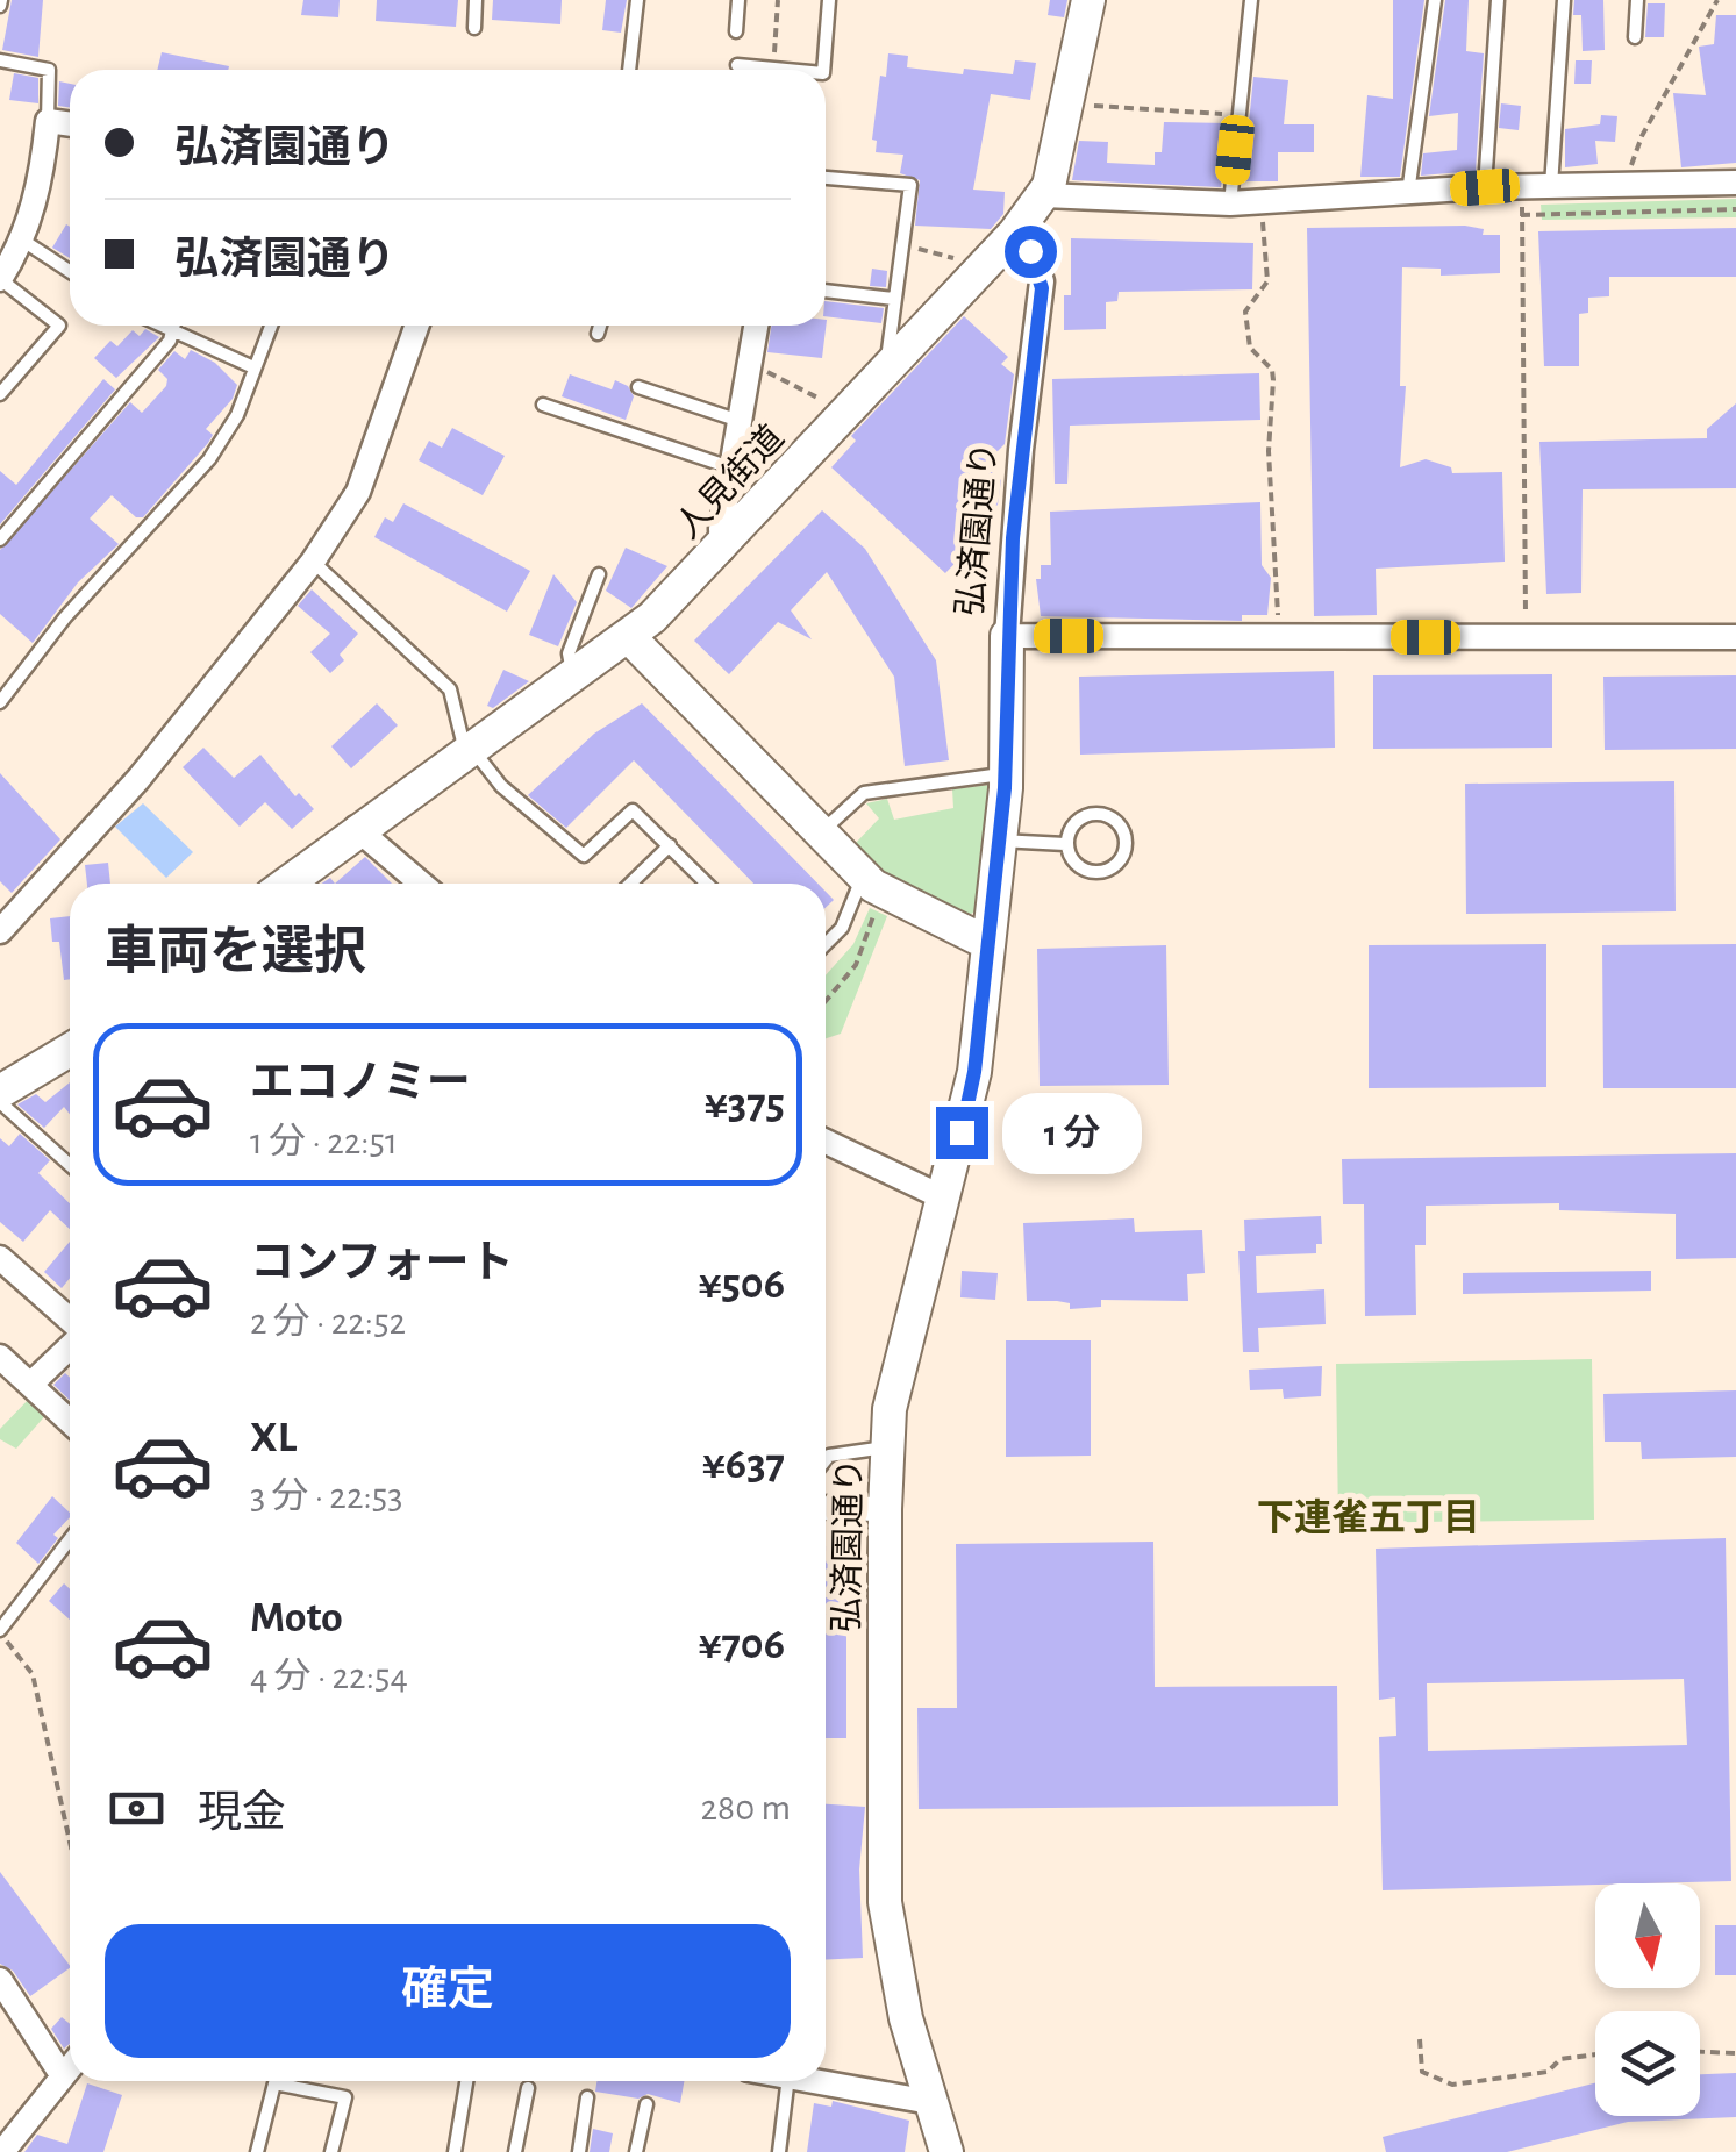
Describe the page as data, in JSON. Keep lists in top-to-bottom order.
{
  "streets": {
    "street": ["人見街道", "弘済園通り"]
  },
  "crossings": [
    ["人見街道", "弘済園通り"]
  ],
  "districts": ["下連雀五丁目"],
  "north": "bottom",
  "page": {
    "banner": ["弘済園通り", "弘済園通り"],
    "heading": "車両を選択",
    "list": [
      {
        "name": "エコノミー",
        "note": "1 分 · 22:51",
        "value": "¥375"
      },
      {
        "name": "コンフォート",
        "note": "2 分 · 22:52",
        "value": "¥506"
      },
      {
        "name": "XL",
        "note": "3 分 · 22:53",
        "value": "¥637"
      },
      {
        "name": "Moto",
        "note": "4 分 · 22:54",
        "value": "¥706"
      }
    ],
    "bubble": "1 分",
    "pay": ["現金", "280 m"],
    "buttons": "確定"
  }
}
